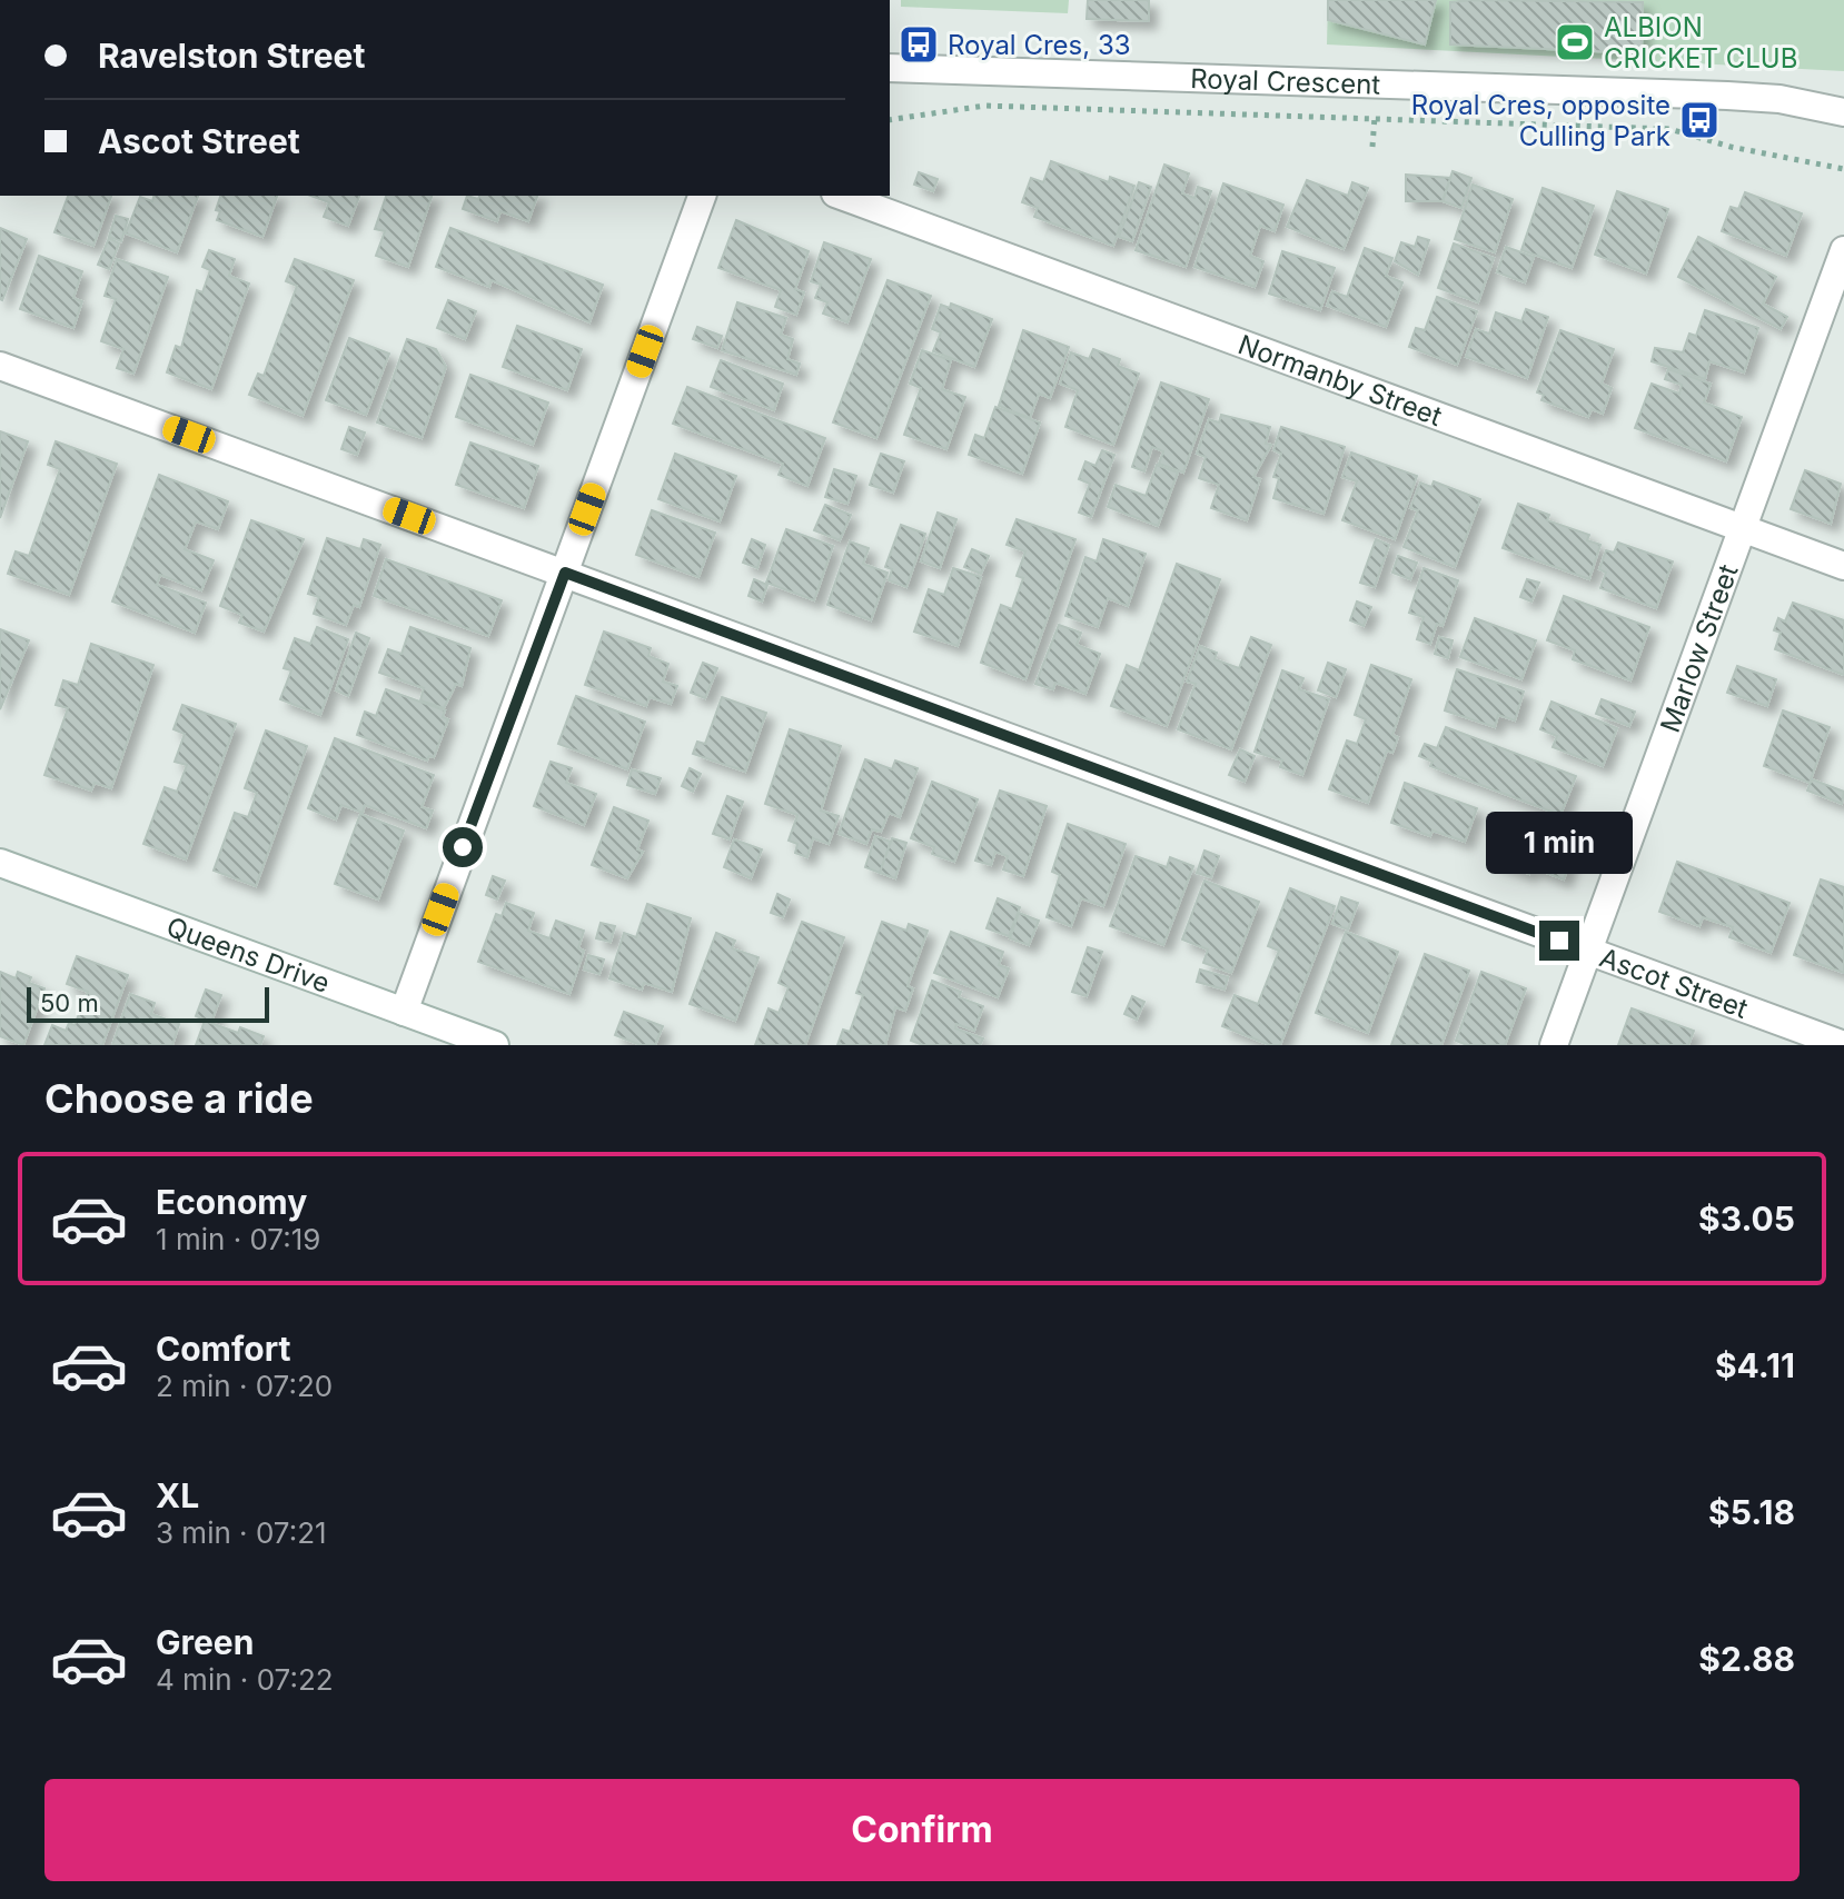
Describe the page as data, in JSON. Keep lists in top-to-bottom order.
{
  "streets": {
    "street": [
      "Royal Crescent",
      "Normanby Street",
      "Marlow Street",
      "Queens Drive",
      "Ascot Street"
    ]
  },
  "crossings": [
    ["Normanby Street", "Marlow Street"],
    ["Marlow Street", "Ascot Street"]
  ],
  "places": {
    "sports": ["ALBION CRICKET CLUB"],
    "bus stop": ["Royal Cres, 33", "Royal Cres, opposite Culling Park"]
  },
  "scale_bar": "50 m",
  "page": {
    "banner": ["Ravelston Street", "Ascot Street"],
    "bubble": "1 min",
    "scale": "50 m",
    "heading": "Choose a ride",
    "list": [
      {
        "name": "Economy",
        "note": "1 min · 07:19",
        "value": "$3.05"
      },
      {
        "name": "Comfort",
        "note": "2 min · 07:20",
        "value": "$4.11"
      },
      {
        "name": "XL",
        "note": "3 min · 07:21",
        "value": "$5.18"
      },
      {
        "name": "Green",
        "note": "4 min · 07:22",
        "value": "$2.88"
      }
    ],
    "buttons": "Confirm"
  }
}
